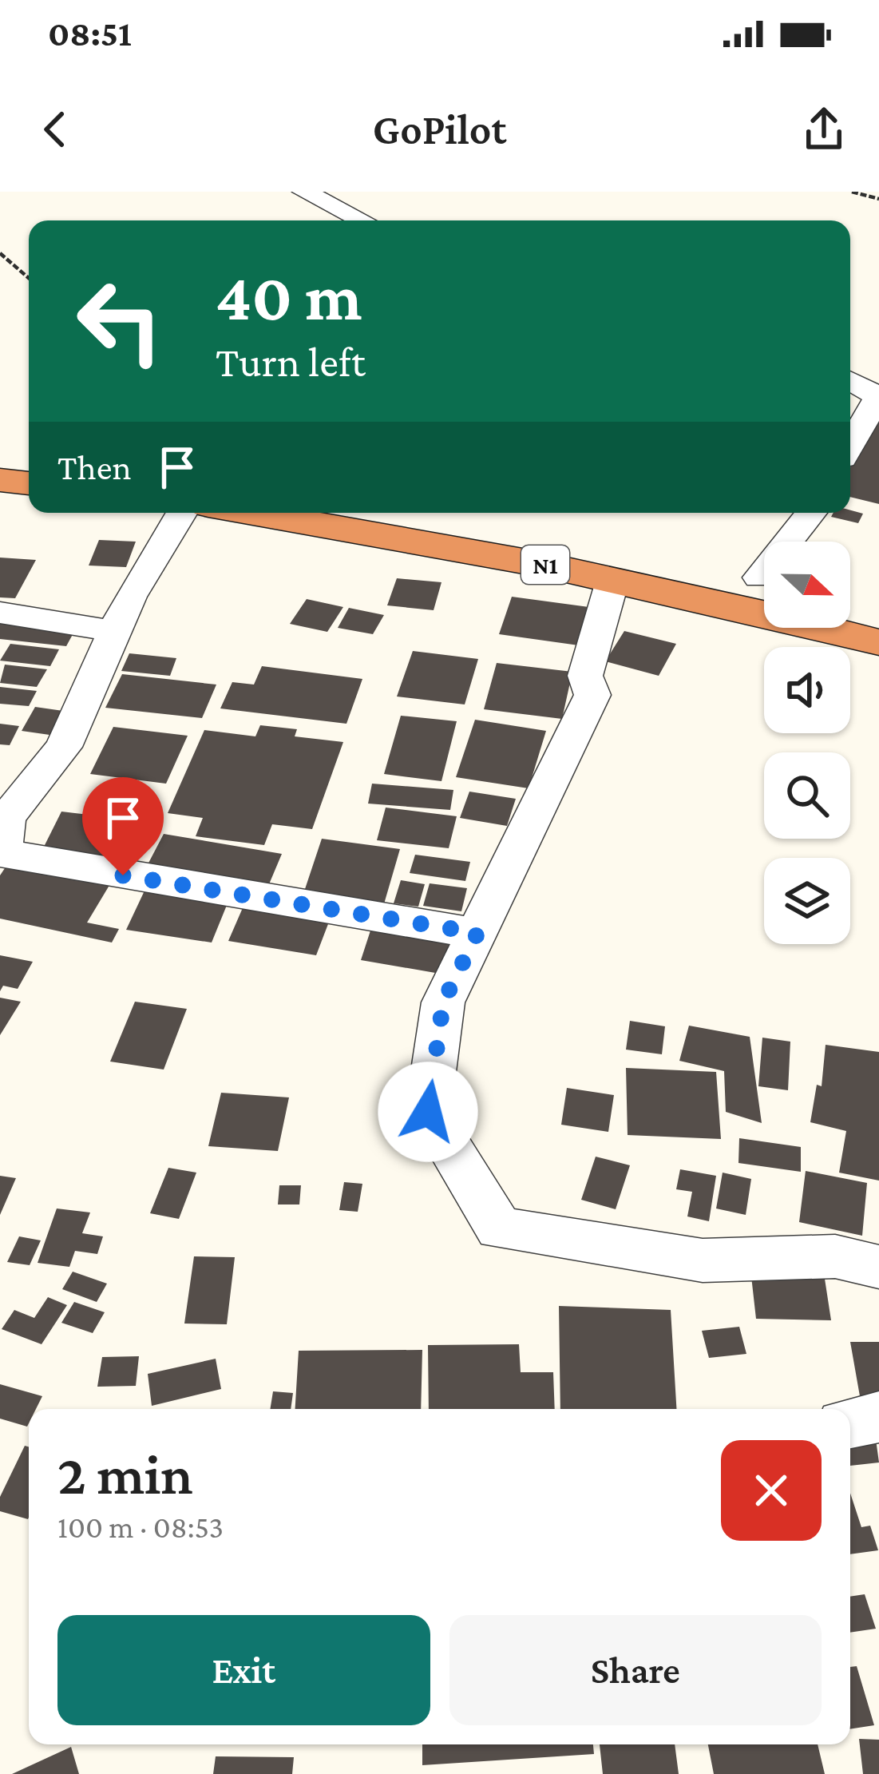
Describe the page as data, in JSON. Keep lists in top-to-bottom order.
{
  "streets": {
    "highway": ["N1"]
  },
  "north": "right",
  "page": {
    "status": "08:51",
    "header": "GoPilot",
    "turn": ["40 m", "Turn left"],
    "then": "Then",
    "heading": ["2 min", "100 m · 08:53"],
    "buttons": ["Exit", "Share"]
  }
}
